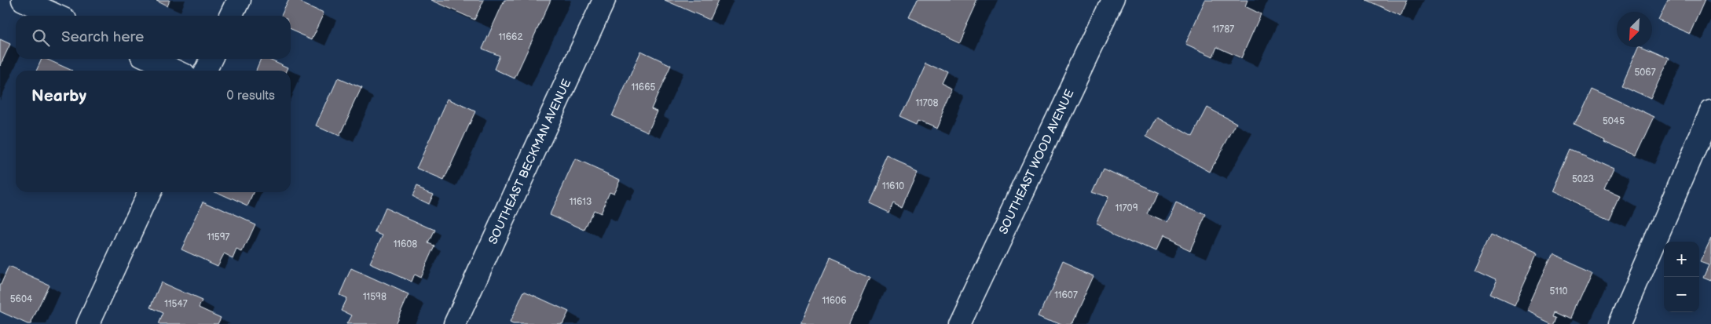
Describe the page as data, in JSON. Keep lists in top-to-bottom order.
{
  "streets": {
    "street": ["SOUTHEAST WOOD AVENUE", "SOUTHEAST BECKMAN AVENUE"]
  },
  "house_numbers": [
    "11787",
    "11662",
    "5067",
    "11665",
    "11708",
    "5045",
    "5023",
    "11610",
    "11613",
    "11709",
    "11597",
    "11608",
    "5110",
    "11607",
    "11598",
    "5604",
    "11606",
    "11547"
  ],
  "north": "bottom left",
  "page": {
    "search": "Search here",
    "heading": ["Nearby", "0 results"],
    "map_buttons": ["+", "−"]
  }
}
